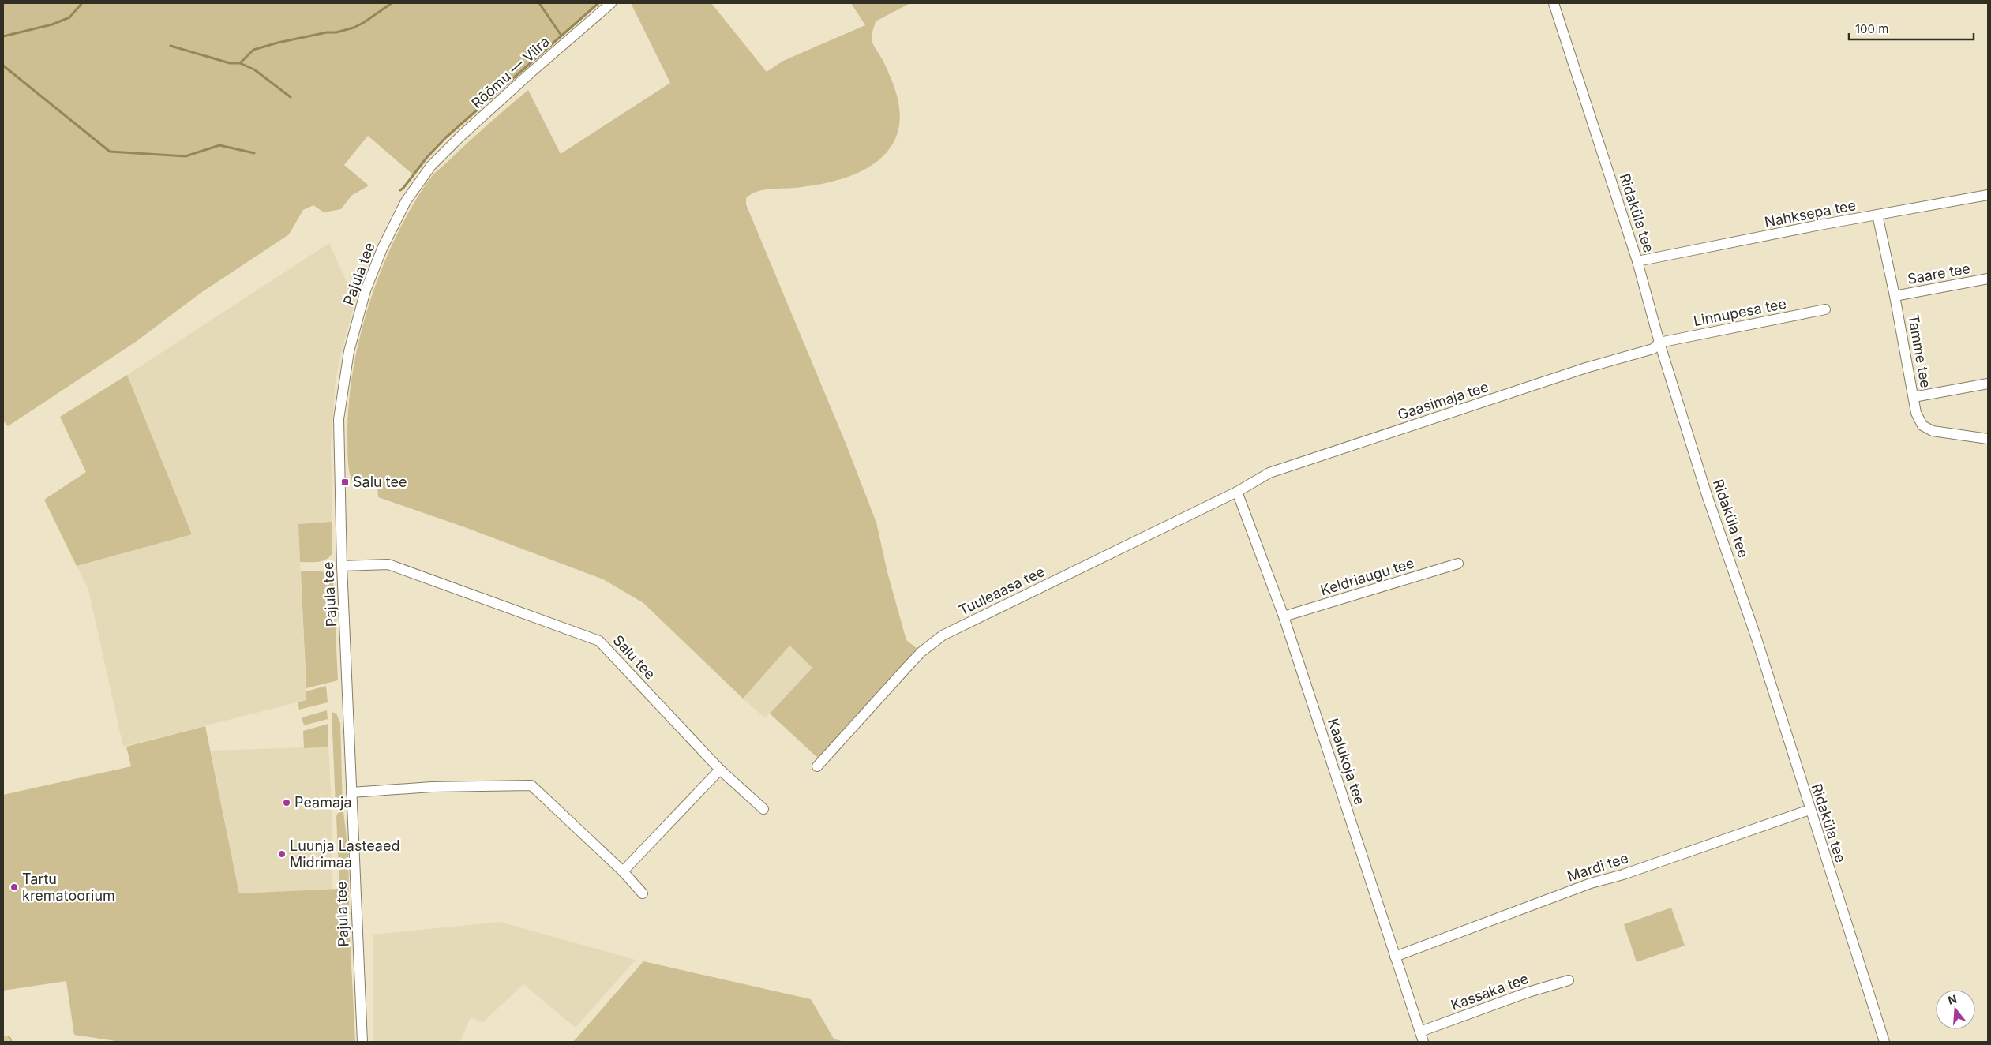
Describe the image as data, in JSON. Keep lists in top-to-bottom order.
{
  "streets": {
    "street": [
      "Rõõmu — Viira",
      "Ridaküla tee",
      "Nahksepa tee",
      "Pajula tee",
      "Saare tee",
      "Linnupesa tee",
      "Tamme tee",
      "Gaasimaja tee",
      "Keldriaugu tee",
      "Tuuleaasa tee",
      "Salu tee",
      "Kaalukoja tee",
      "Mardi tee",
      "Kassaka tee"
    ]
  },
  "crossings": [
    ["Rõõmu — Viira", "Pajula tee"],
    ["Ridaküla tee", "Nahksepa tee"],
    ["Ridaküla tee", "Linnupesa tee"],
    ["Ridaküla tee", "Gaasimaja tee"],
    ["Ridaküla tee", "Mardi tee"],
    ["Nahksepa tee", "Tamme tee"],
    ["Pajula tee", "Salu tee"],
    ["Saare tee", "Tamme tee"],
    ["Linnupesa tee", "Gaasimaja tee"],
    ["Gaasimaja tee", "Tuuleaasa tee"],
    ["Gaasimaja tee", "Kaalukoja tee"],
    ["Keldriaugu tee", "Kaalukoja tee"],
    ["Tuuleaasa tee", "Kaalukoja tee"],
    ["Kaalukoja tee", "Mardi tee"],
    ["Kaalukoja tee", "Kassaka tee"]
  ],
  "places": {
    "transit": ["Salu tee"],
    "other": ["Peamaja", "Luunja Lasteaed Midrimaa", "Tartu krematoorium"]
  },
  "scale_bar": "100 m",
  "north": "top"
}
